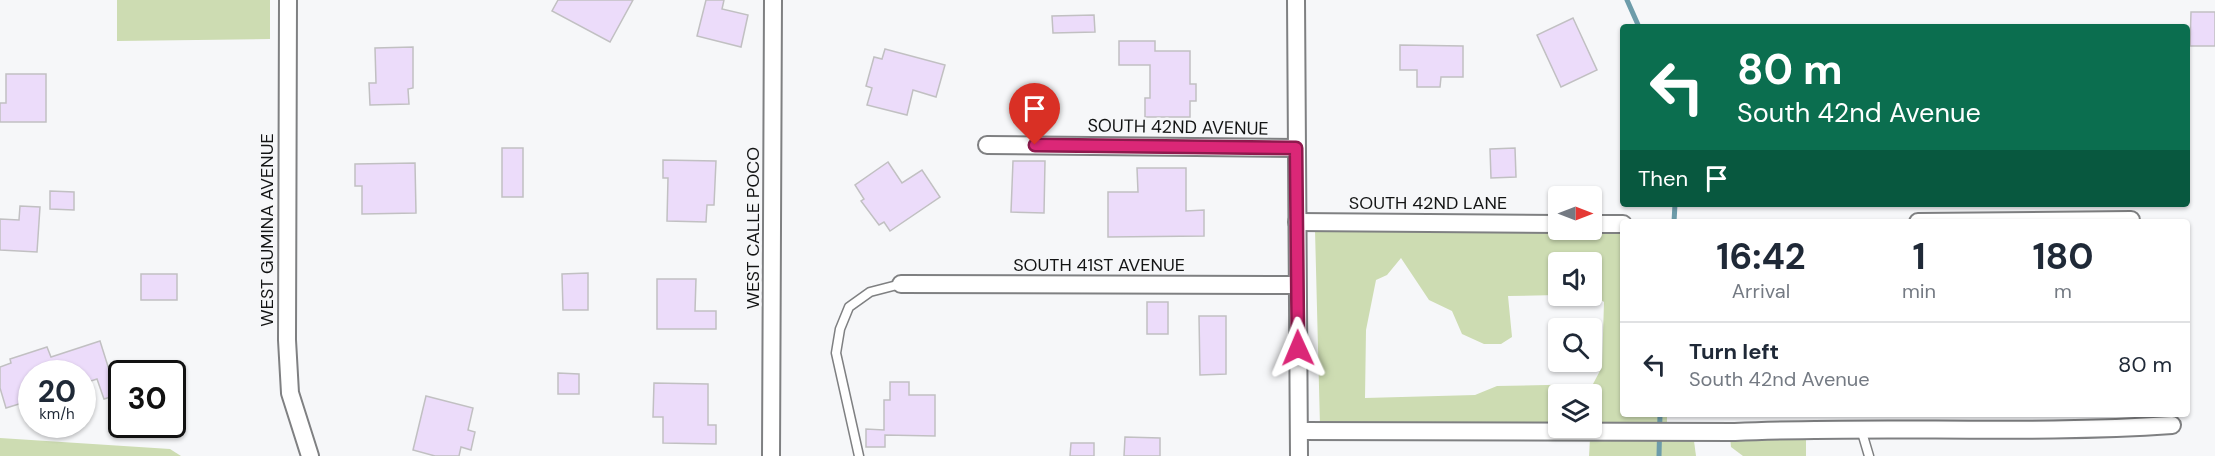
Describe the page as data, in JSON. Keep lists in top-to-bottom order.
{
  "streets": {
    "street": [
      "SOUTH 42ND AVENUE",
      "SOUTH 42ND LANE",
      "WEST CALLE POCO",
      "WEST GUMINA AVENUE",
      "SOUTH 41ST AVENUE"
    ]
  },
  "north": "right",
  "page": {
    "turn": ["80 m", "South 42nd Avenue"],
    "then": "Then",
    "eta": [
      "16:42",
      "Arrival",
      "1",
      "min",
      "180",
      "m"
    ],
    "list": [
      {
        "name": "Turn left",
        "note": "South 42nd Avenue",
        "value": "80 m"
      }
    ],
    "speed": "20 km/h",
    "limit": "30"
  }
}
